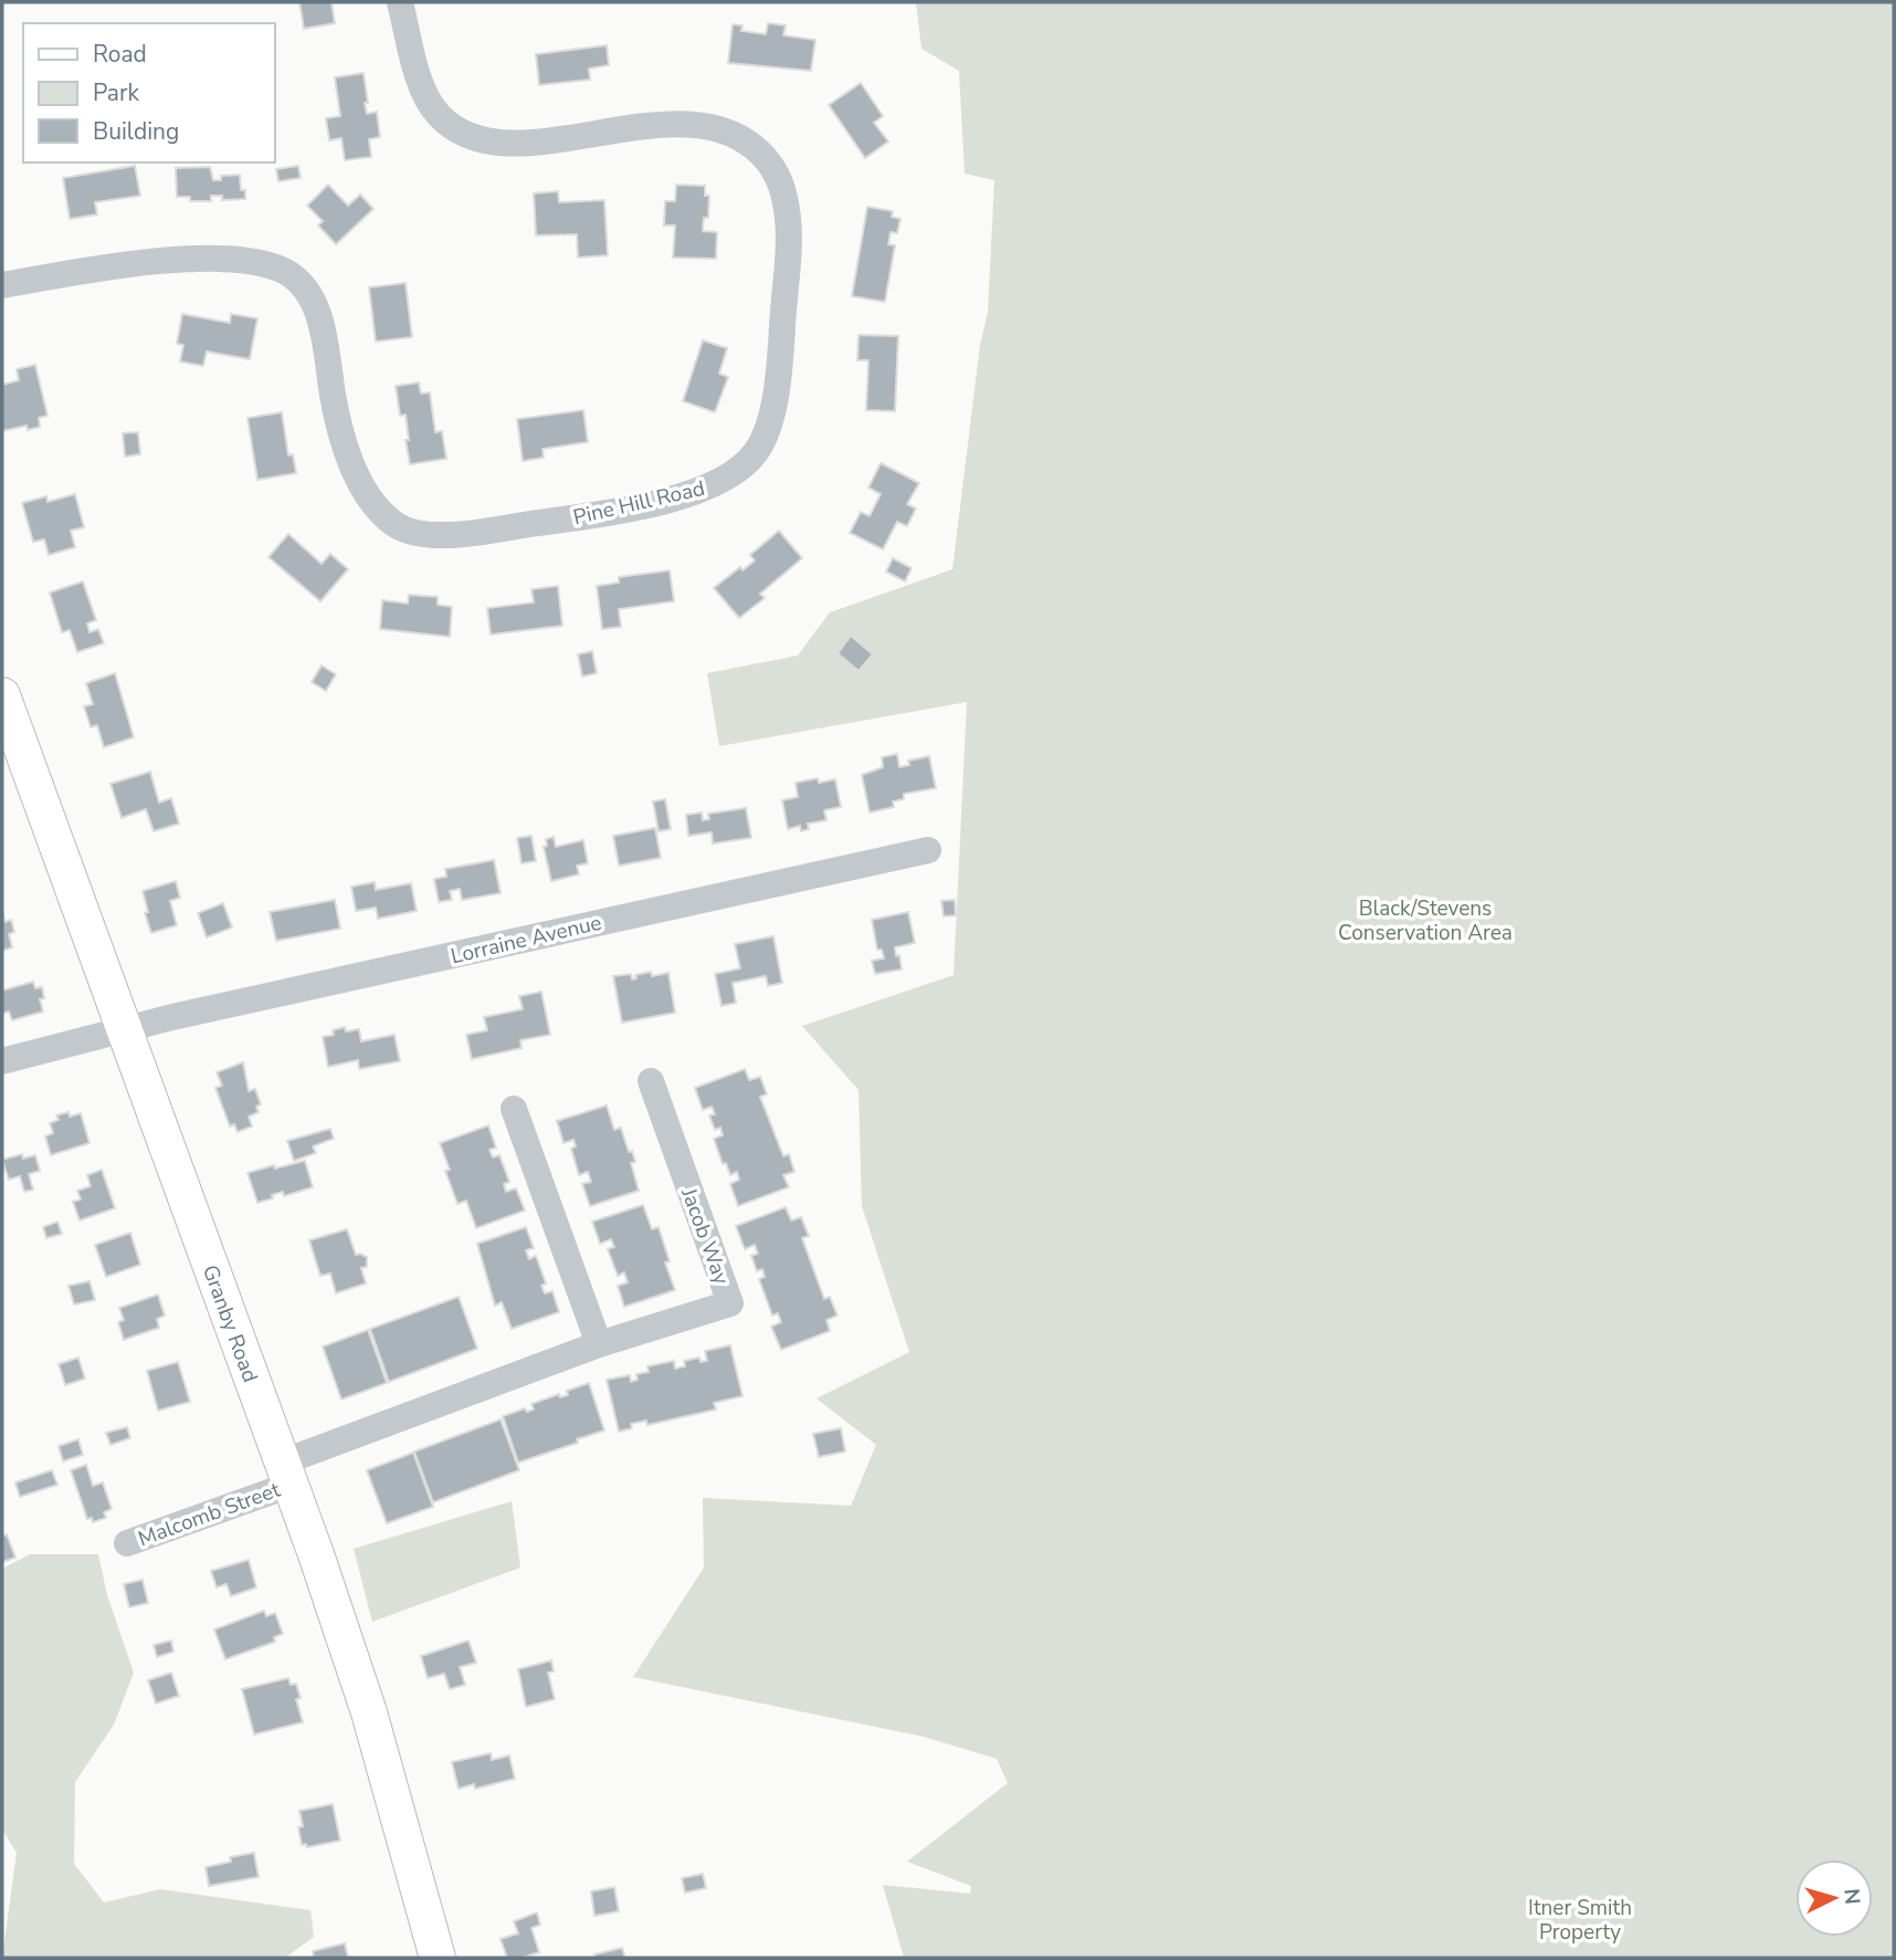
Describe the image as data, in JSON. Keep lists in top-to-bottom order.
{
  "streets": {
    "main road": ["Granby Road"],
    "street": [
      "Pine Hill Road",
      "Lorraine Avenue",
      "Jacob Way",
      "Malcomb Street"
    ]
  },
  "crossings": [
    ["Lorraine Avenue", "Granby Road"],
    ["Jacob Way", "Granby Road"],
    ["Jacob Way", "Malcomb Street"],
    ["Granby Road", "Malcomb Street"]
  ],
  "parks": ["Black/Stevens Conservation Area", "Itner Smith Property"],
  "legend": ["Road", "Park", "Building"],
  "north": "right"
}
